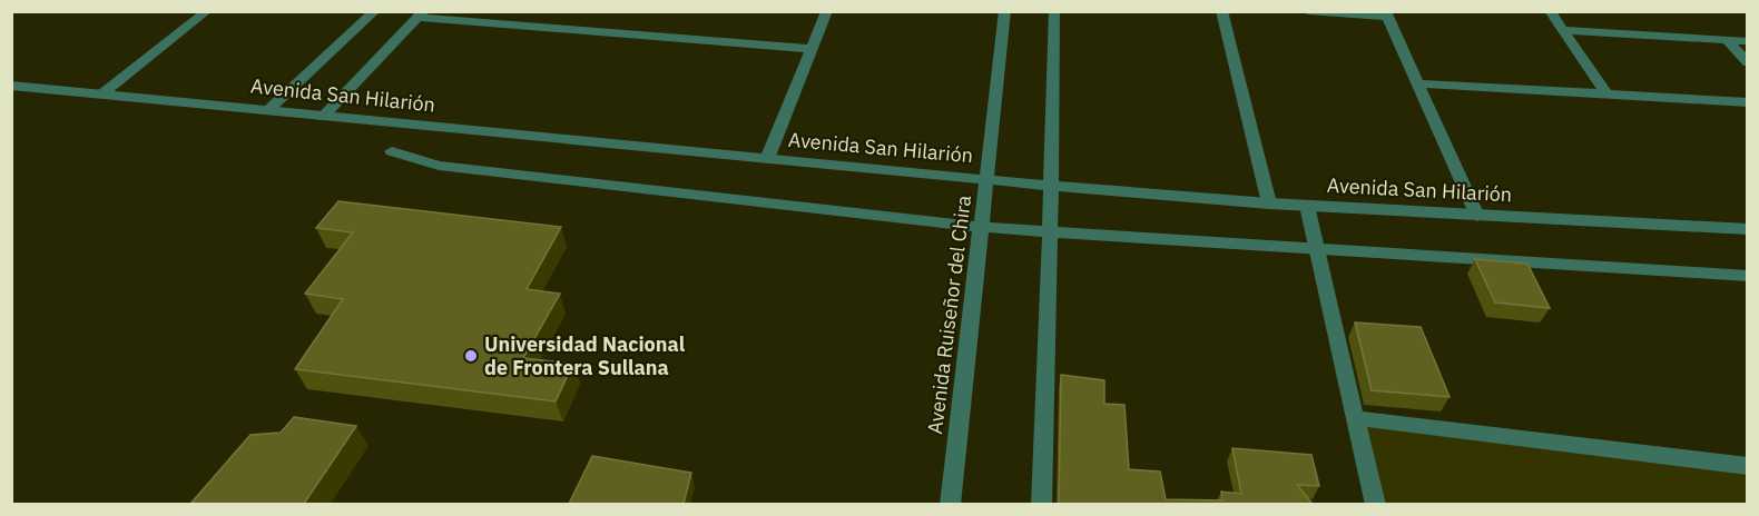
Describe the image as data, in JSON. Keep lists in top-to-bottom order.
{
  "streets": {
    "street": ["Avenida San Hilarión", "Avenida Ruiseñor del Chira"]
  },
  "crossings": [
    ["Avenida San Hilarión", "Avenida Ruiseñor del Chira"]
  ],
  "places": ["Universidad Nacional de Frontera Sullana"]
}
